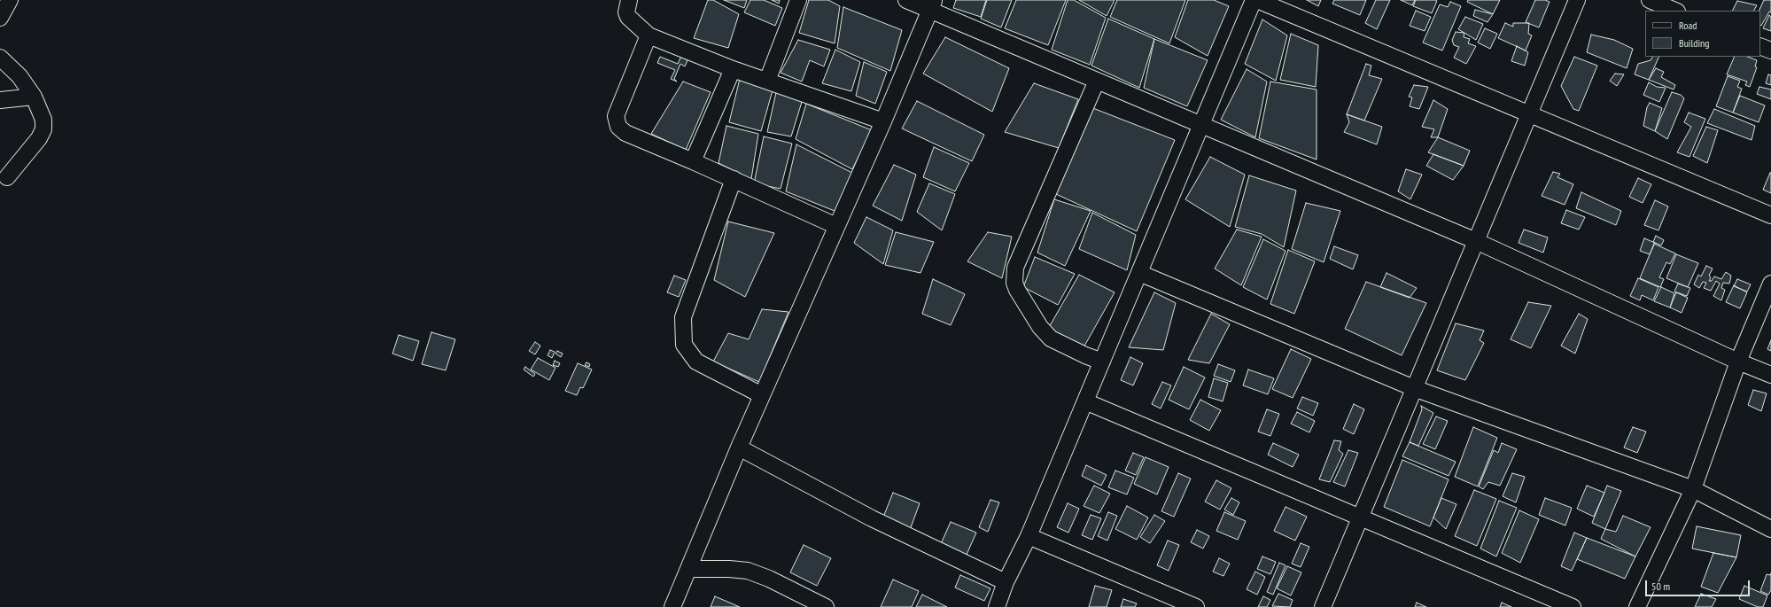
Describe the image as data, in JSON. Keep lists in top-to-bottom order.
{
  "legend": ["Road", "Building"],
  "scale_bar": "50 m"
}
